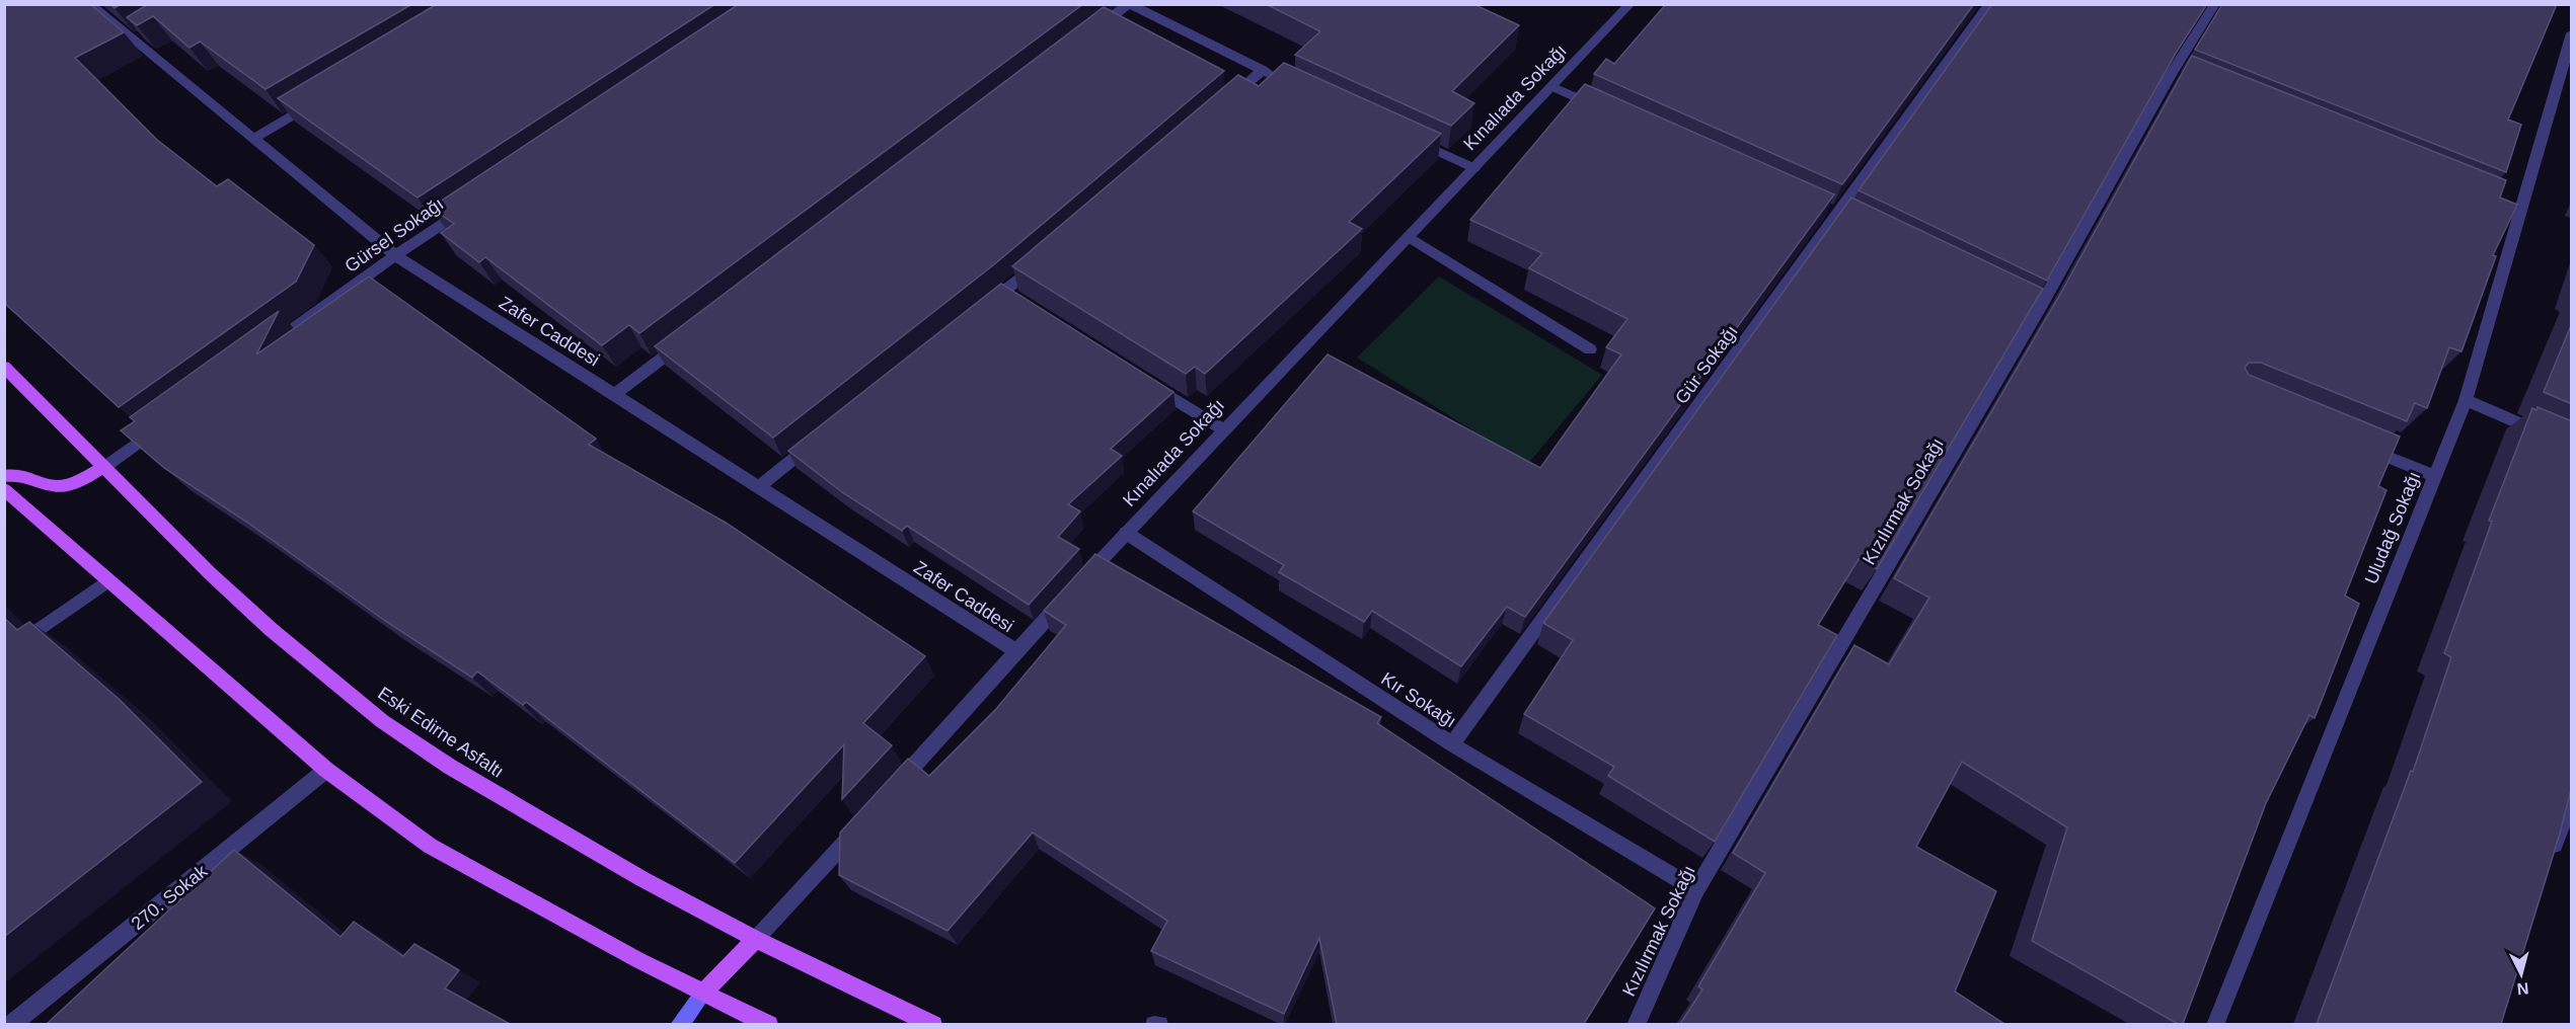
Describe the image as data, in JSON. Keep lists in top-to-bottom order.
{
  "streets": {
    "main road": ["Eski Edirne Asfaltı"],
    "street": [
      "Kınalıada Sokağı",
      "Gürsel Sokağı",
      "Zafer Caddesi",
      "Gür Sokağı",
      "Kızılırmak Sokağı",
      "Uludağ Sokağı",
      "Kır Sokağı",
      "270. Sokak"
    ]
  },
  "crossings": [
    ["Kınalıada Sokağı", "Zafer Caddesi"],
    ["Kınalıada Sokağı", "Kır Sokağı"],
    ["Gürsel Sokağı", "Zafer Caddesi"],
    ["Gür Sokağı", "Kır Sokağı"],
    ["Kızılırmak Sokağı", "Kır Sokağı"]
  ],
  "north": "bottom"
}
